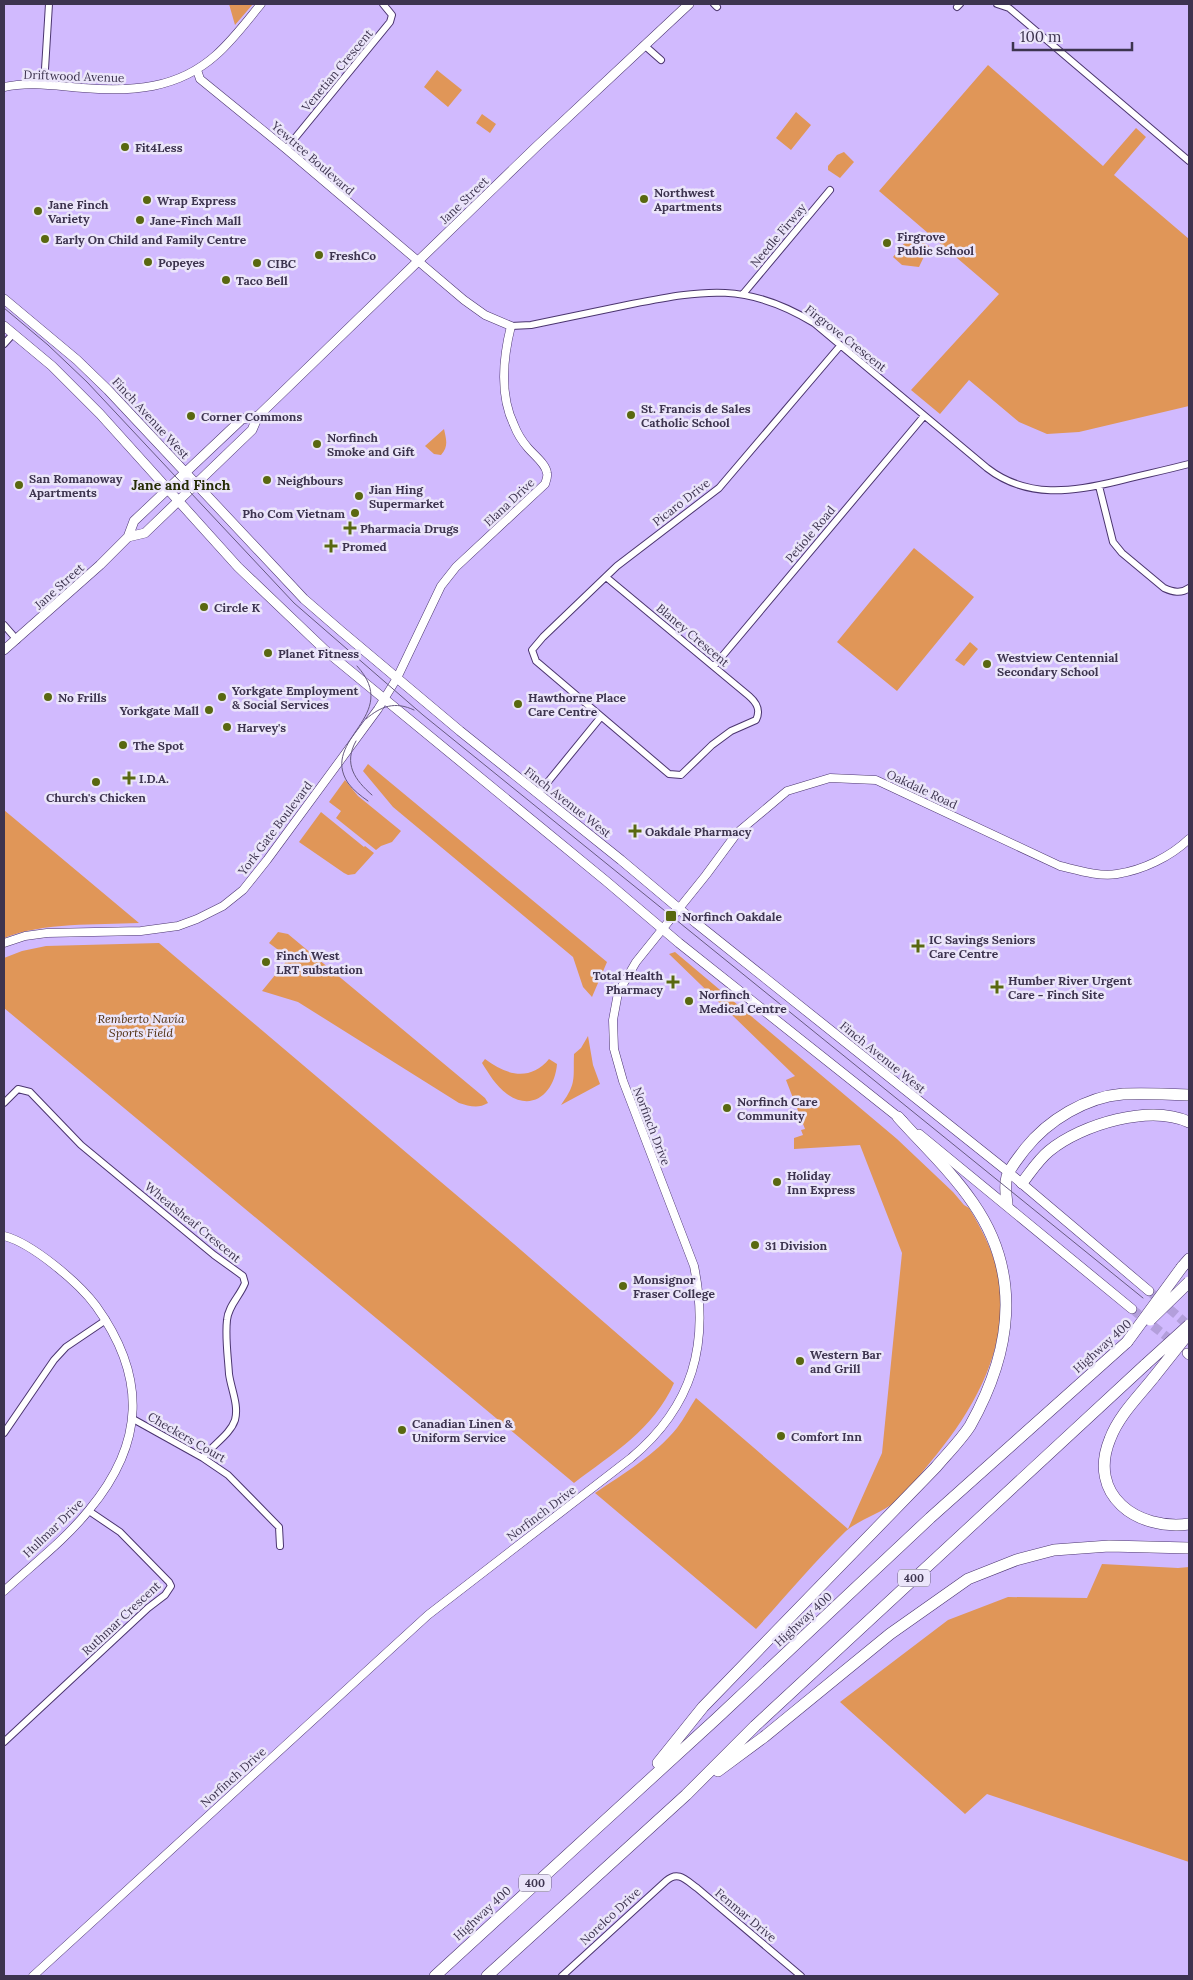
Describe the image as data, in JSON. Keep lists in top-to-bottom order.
{
  "streets": {
    "highway": ["Highway 400", "400"],
    "main road": ["Jane Street", "Finch Avenue West"],
    "street": [
      "Venetian Crescent",
      "Driftwood Avenue",
      "Yewtree Boulevard",
      "Needle Firway",
      "Firgrove Crescent",
      "Elana Drive",
      "Picaro Drive",
      "Petiole Road",
      "Blaney Crescent",
      "Oakdale Road",
      "York Gate Boulevard",
      "Norfinch Drive",
      "Wheatsheaf Crescent",
      "Checkers Court",
      "Hullmar Drive",
      "Ruthmar Crescent",
      "Fenmar Drive",
      "Norelco Drive"
    ]
  },
  "crossings": [
    ["Venetian Crescent", "Yewtree Boulevard"],
    ["Driftwood Avenue", "Yewtree Boulevard"],
    ["Yewtree Boulevard", "Jane Street"],
    ["Yewtree Boulevard", "Firgrove Crescent"],
    ["Jane Street", "Firgrove Crescent"],
    ["Jane Street", "Finch Avenue West"],
    ["Needle Firway", "Firgrove Crescent"],
    ["Firgrove Crescent", "Elana Drive"],
    ["Firgrove Crescent", "Picaro Drive"],
    ["Firgrove Crescent", "Petiole Road"],
    ["Finch Avenue West", "Elana Drive"],
    ["Finch Avenue West", "Oakdale Road"],
    ["Finch Avenue West", "York Gate Boulevard"],
    ["Elana Drive", "York Gate Boulevard"],
    ["Picaro Drive", "Blaney Crescent"],
    ["Petiole Road", "Blaney Crescent"],
    ["Oakdale Road", "Norfinch Drive"],
    ["Wheatsheaf Crescent", "Checkers Court"],
    ["Checkers Court", "Hullmar Drive"],
    ["Hullmar Drive", "Ruthmar Crescent"],
    ["Fenmar Drive", "Norelco Drive"]
  ],
  "districts": ["Jane and Finch"],
  "parks": ["Remberto Navia Sports Field"],
  "places": {
    "other": [
      "Fit4Less",
      "Northwest Apartments",
      "Wrap Express",
      "Jane Finch Variety",
      "Jane-Finch Mall",
      "Early On Child and Family Centre",
      "Firgrove Public School",
      "FreshCo",
      "Popeyes",
      "CIBC",
      "Taco Bell",
      "St. Francis de Sales Catholic School",
      "Corner Commons",
      "Norfinch Smoke and Gift",
      "Neighbours",
      "San Romanoway Apartments",
      "Jian Hing Supermarket",
      "Pho Com Vietnam",
      "Circle K",
      "Planet Fitness",
      "Westview Centennial Secondary School",
      "No Frills",
      "Yorkgate Employment & Social Services",
      "Hawthorne Place Care Centre",
      "Yorkgate Mall",
      "Harvey's",
      "The Spot",
      "Church's Chicken",
      "Finch West LRT substation",
      "Norfinch Medical Centre",
      "Norfinch Care Community",
      "Holiday Inn Express",
      "31 Division",
      "Monsignor Fraser College",
      "Western Bar and Grill",
      "Canadian Linen & Uniform Service",
      "Comfort Inn"
    ],
    "health": [
      "Pharmacia Drugs",
      "Promed",
      "I.D.A.",
      "Oakdale Pharmacy",
      "IC Savings Seniors Care Centre",
      "Total Health Pharmacy",
      "Humber River Urgent Care - Finch Site"
    ],
    "transit": ["Norfinch Oakdale"]
  },
  "scale_bar": "100 m"
}
